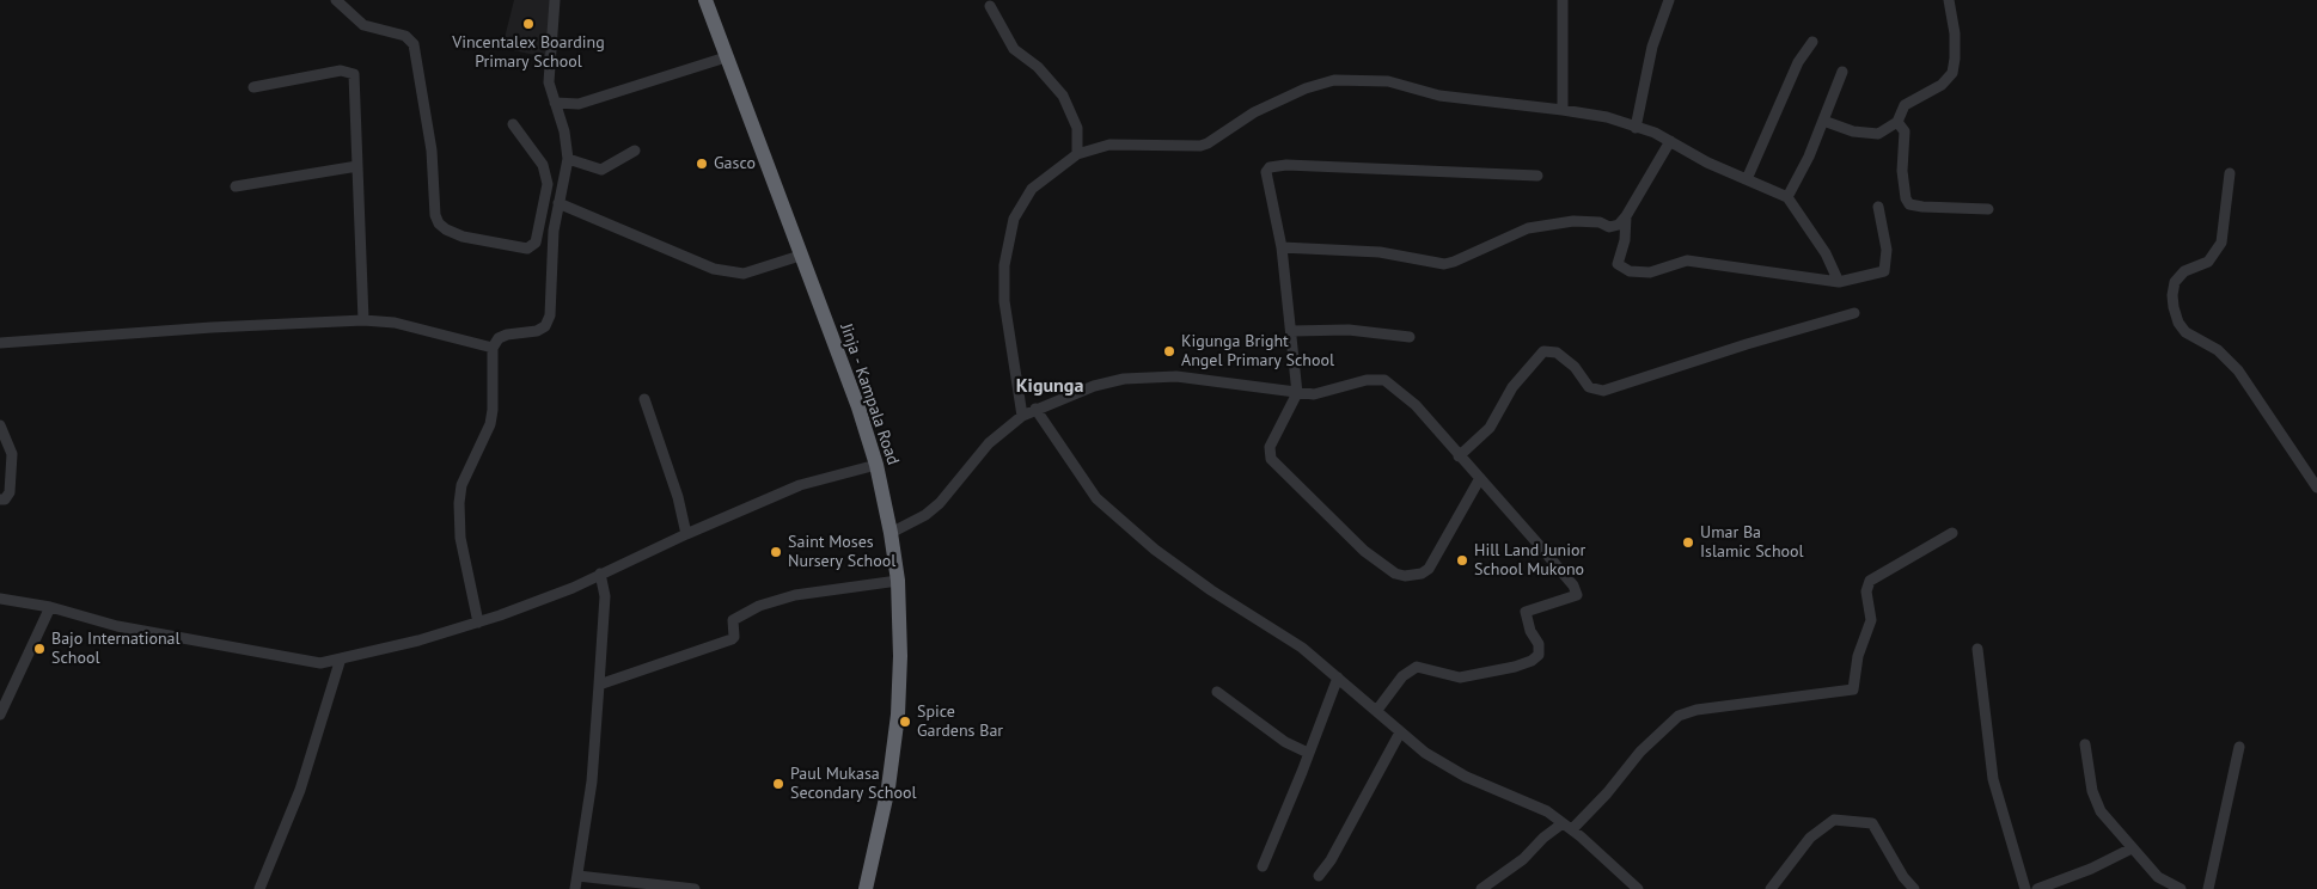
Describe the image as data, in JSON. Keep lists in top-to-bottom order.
{
  "streets": {
    "highway": ["Jinja - Kampala Road"]
  },
  "districts": ["Kigunga"],
  "places": [
    "Vincentalex Boarding Primary School",
    "Gasco",
    "Kigunga Bright Angel Primary School",
    "Umar Ba Islamic School",
    "Saint Moses Nursery School",
    "Hill Land Junior School Mukono",
    "Bajo International School",
    "Spice Gardens Bar",
    "Paul Mukasa Secondary School"
  ]
}
